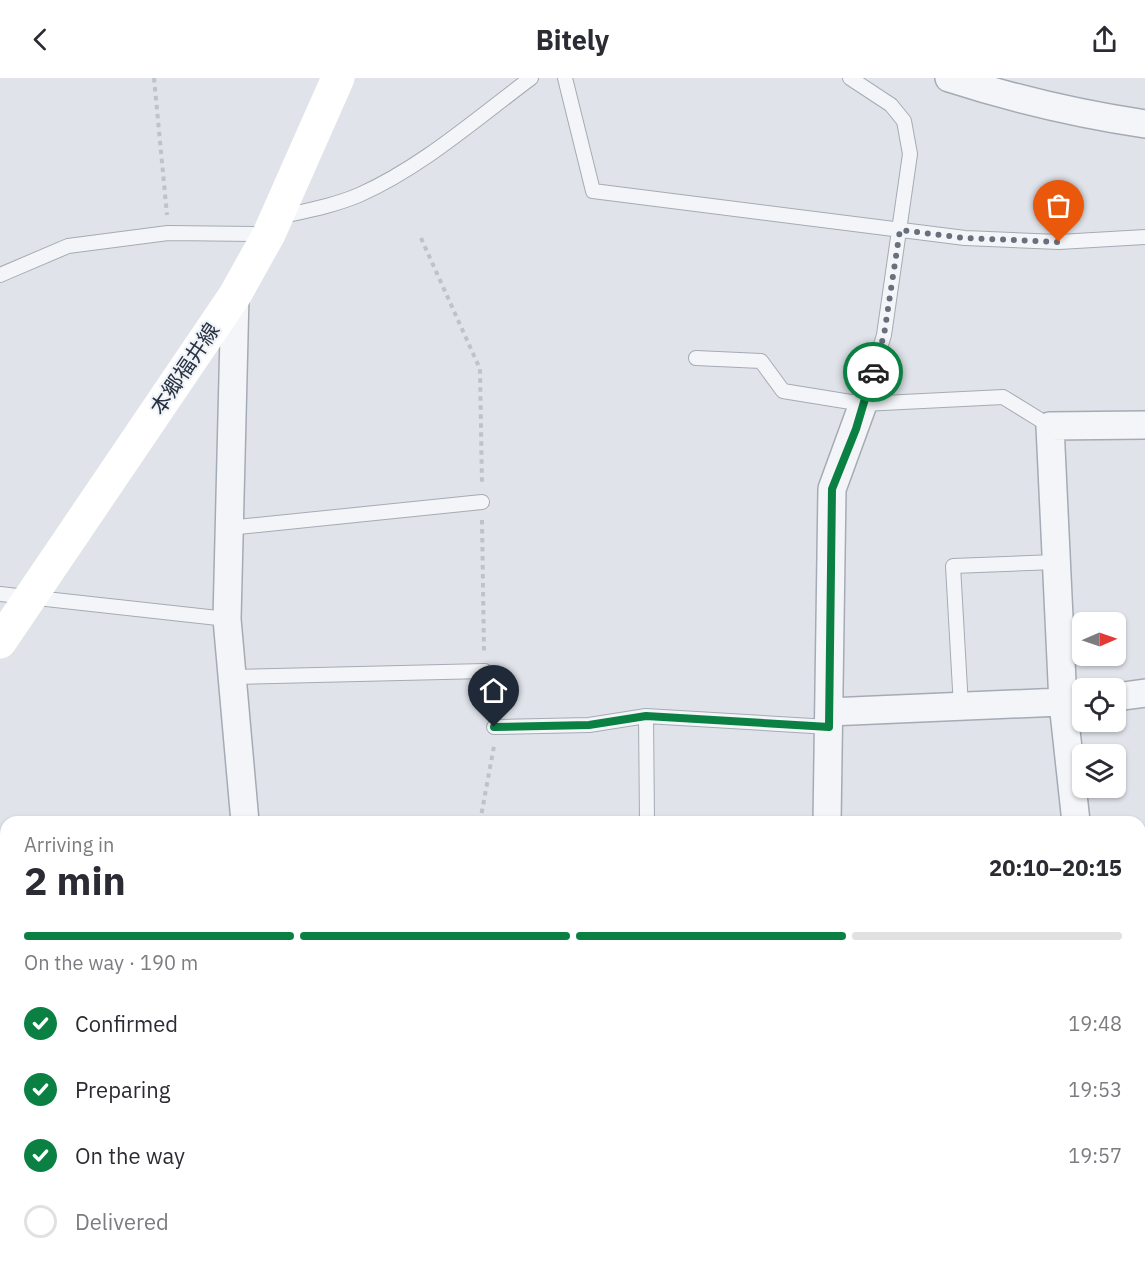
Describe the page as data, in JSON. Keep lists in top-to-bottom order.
{
  "streets": {
    "main road": ["本郷福井線"]
  },
  "north": "right",
  "page": {
    "header": "Bitely",
    "heading": ["2 min", "Arriving in", "20:10–20:15"],
    "bar": "On the way · 190 m",
    "list": [
      ["Confirmed", "19:48"],
      ["Preparing", "19:53"],
      ["On the way", "19:57"],
      "Delivered"
    ]
  }
}
